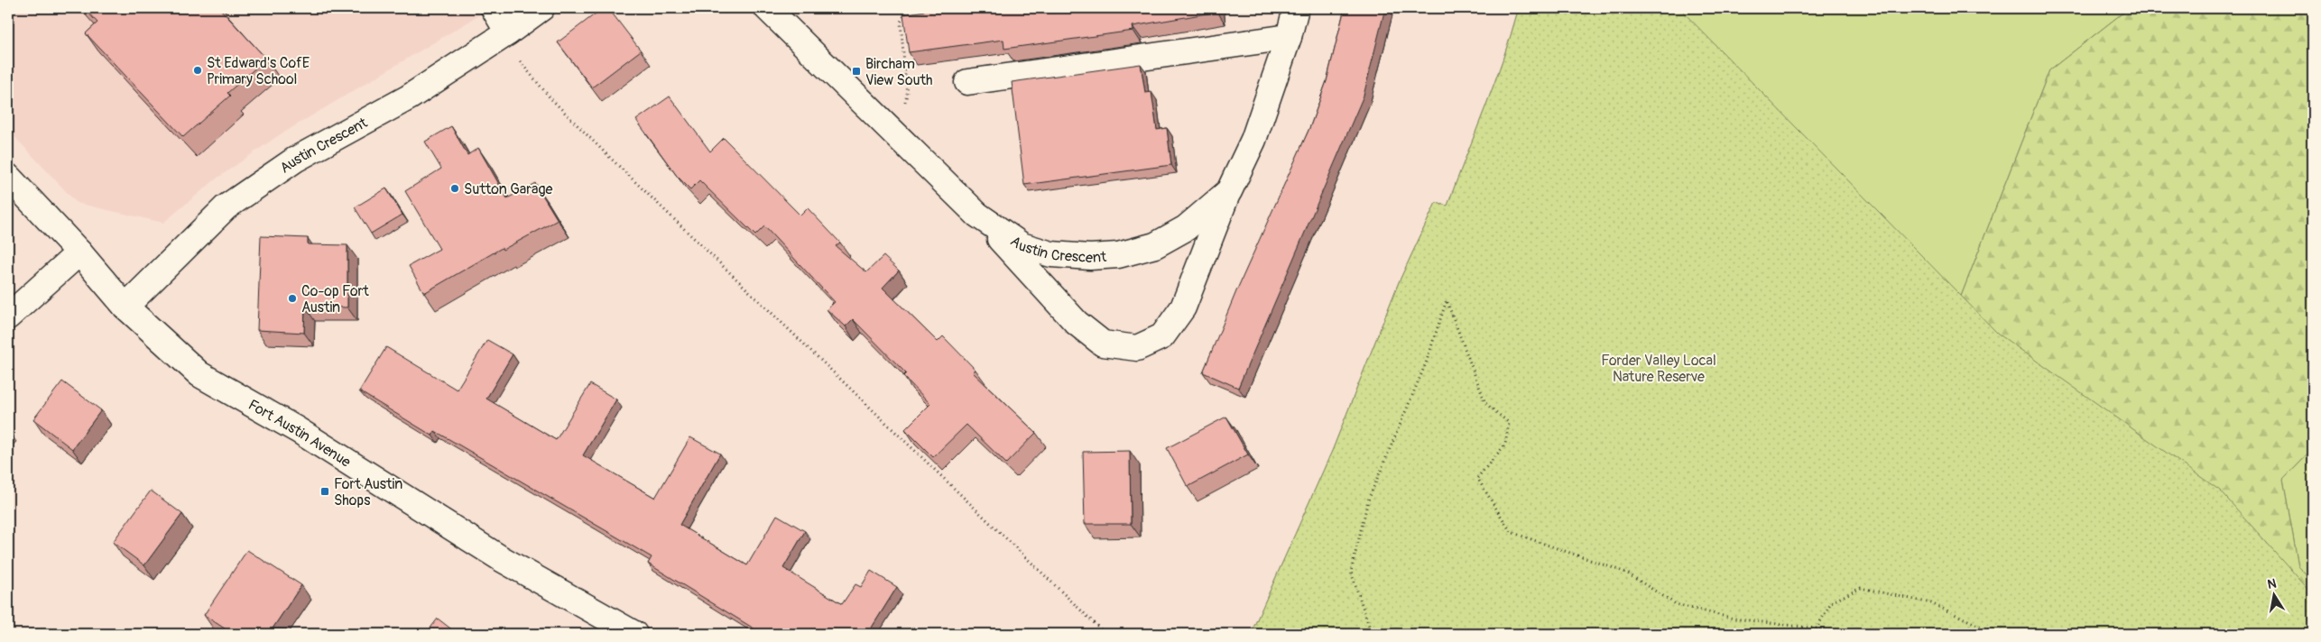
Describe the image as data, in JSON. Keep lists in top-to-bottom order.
{
  "streets": {
    "street": ["Austin Crescent", "Fort Austin Avenue"]
  },
  "crossings": [
    ["Austin Crescent", "Fort Austin Avenue"]
  ],
  "parks": ["Forder Valley Local Nature Reserve"],
  "places": {
    "other": ["St Edward's CofE Primary School", "Sutton Garage", "Co-op Fort Austin"],
    "transit": ["Bircham View South", "Fort Austin Shops"]
  },
  "north": "top"
}
